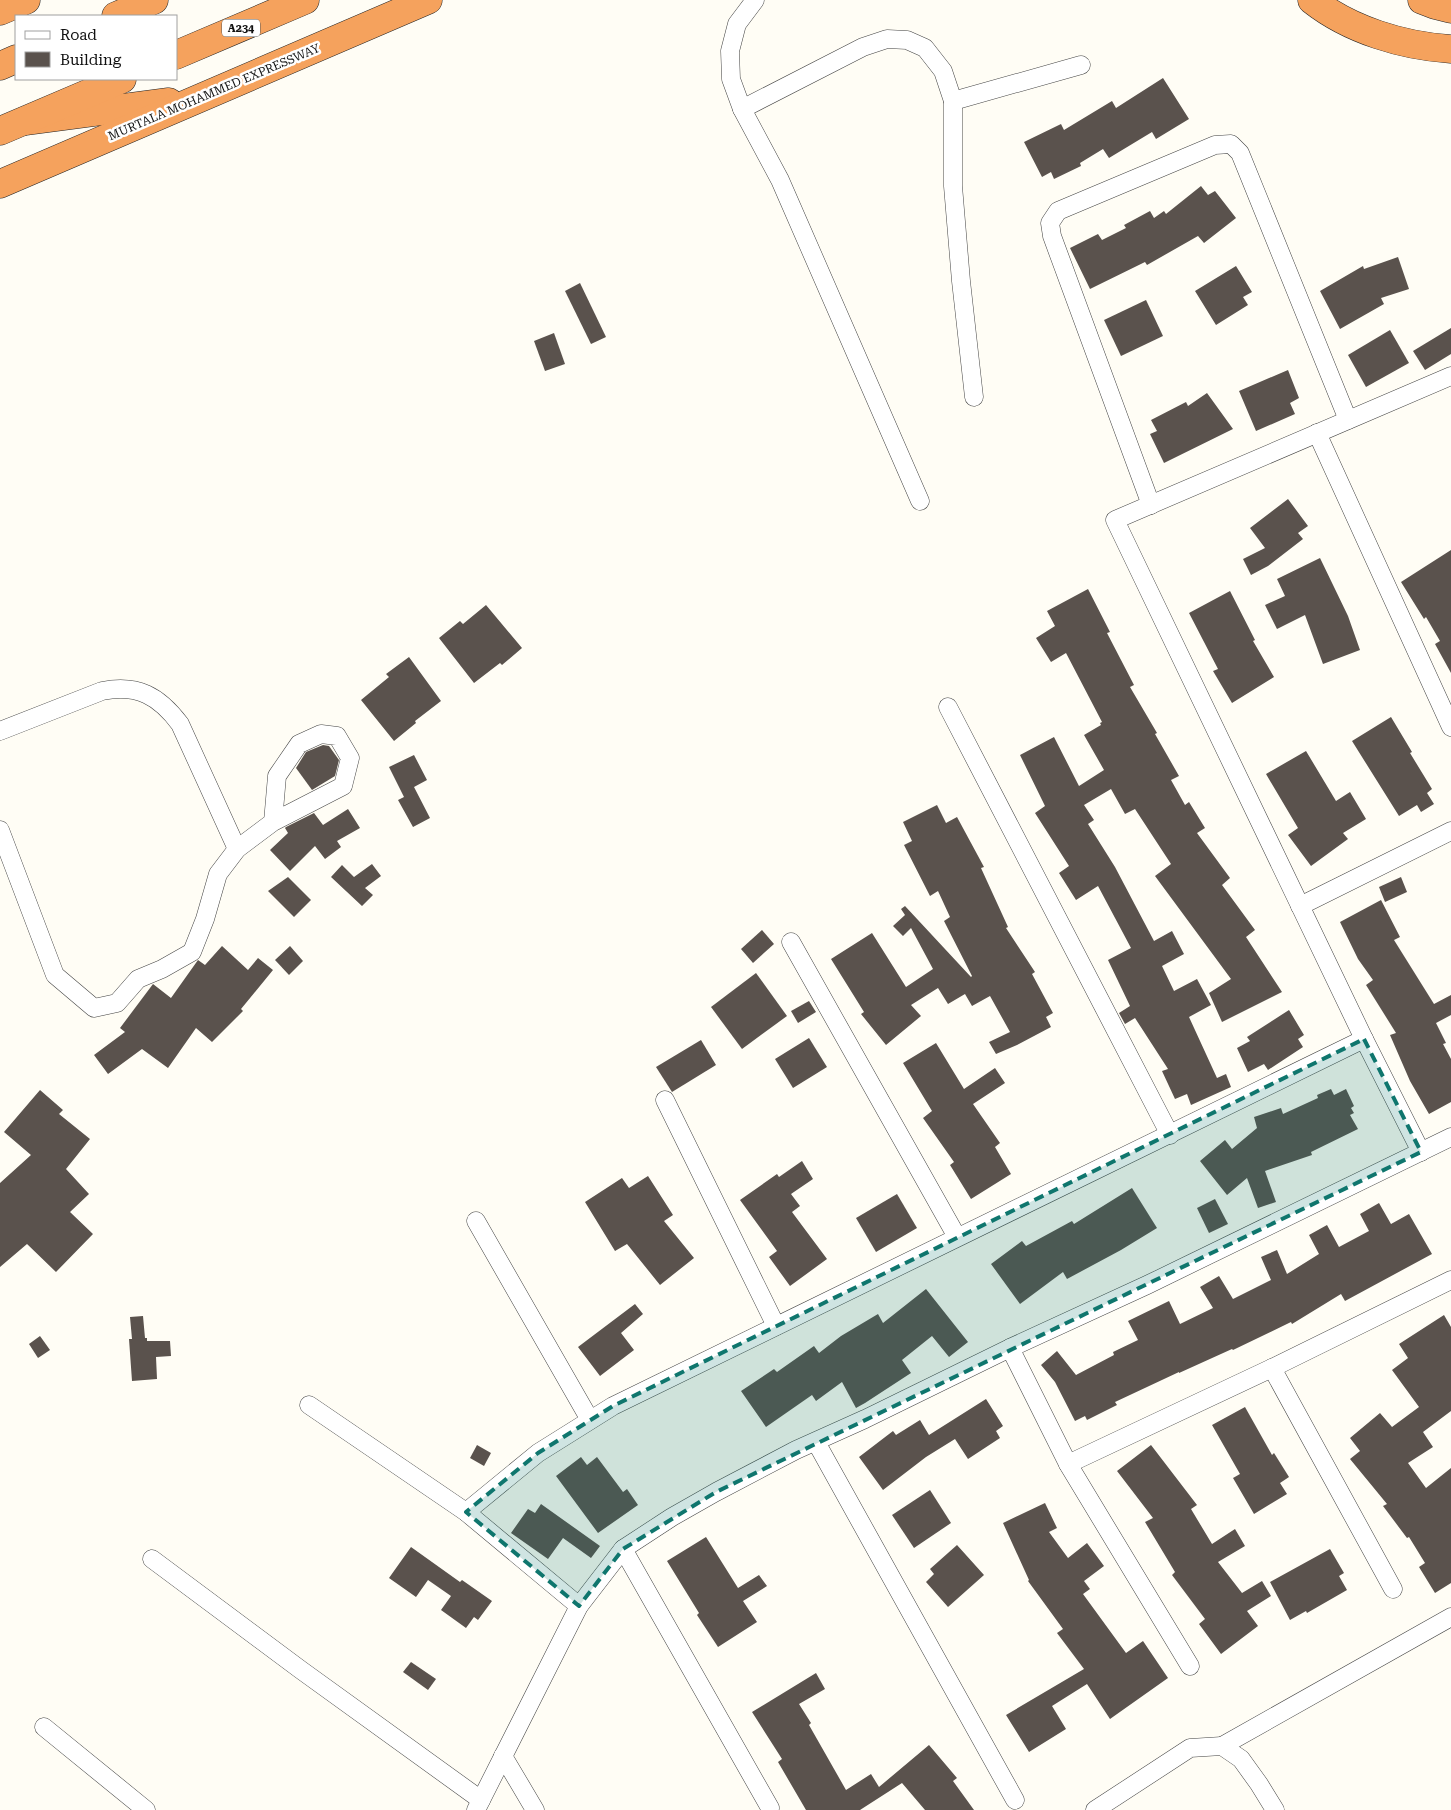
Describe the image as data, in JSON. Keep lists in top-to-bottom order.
{
  "streets": {
    "highway": ["A234", "MURTALA MOHAMMED EXPRESSWAY"]
  },
  "legend": ["Road", "Building"]
}
